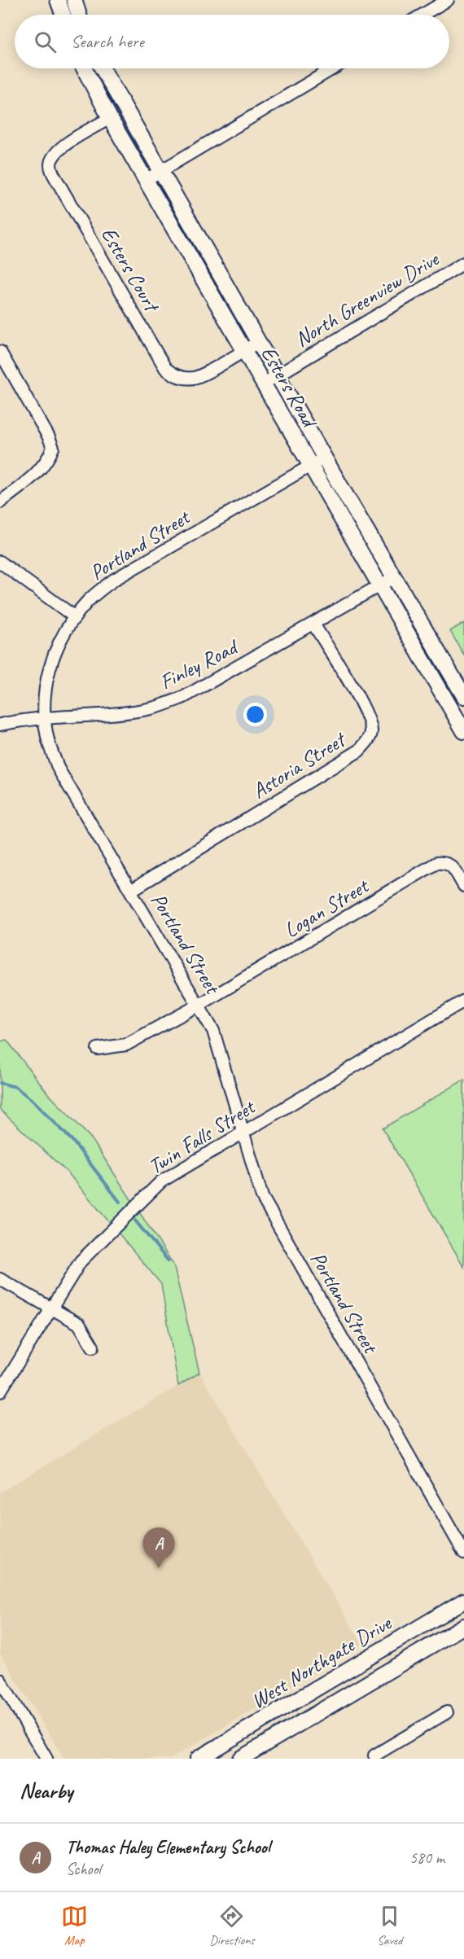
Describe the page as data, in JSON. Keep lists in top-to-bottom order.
{
  "streets": {
    "main road": ["Esters Road", "West Northgate Drive"],
    "street": [
      "Esters Court",
      "North Greenview Drive",
      "Portland Street",
      "Finley Road",
      "Astoria Street",
      "Logan Street",
      "Twin Falls Street"
    ]
  },
  "crossings": [
    ["Esters Court", "Esters Road"],
    ["North Greenview Drive", "Esters Road"],
    ["Esters Road", "Portland Street"],
    ["Esters Road", "Finley Road"],
    ["Portland Street", "Finley Road"],
    ["Portland Street", "Astoria Street"],
    ["Portland Street", "Logan Street"],
    ["Portland Street", "Twin Falls Street"],
    ["Finley Road", "Astoria Street"]
  ],
  "page": {
    "search": "Search here",
    "pins": "A",
    "heading": "Nearby",
    "list": [
      {
        "mark": "A",
        "name": "Thomas Haley Elementary School",
        "note": "School",
        "value": "580 m"
      }
    ],
    "nav": ["Map", "Directions", "Saved"]
  }
}
